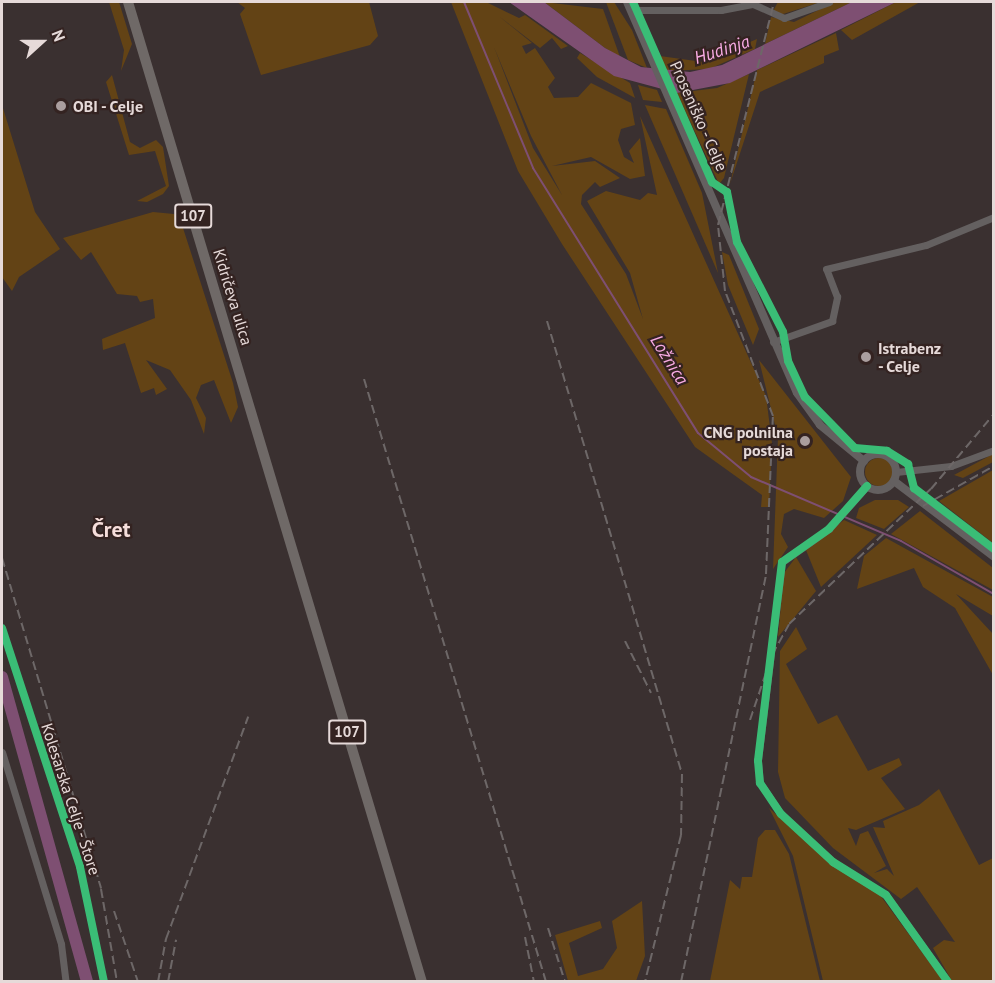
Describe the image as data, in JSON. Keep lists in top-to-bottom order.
{
  "streets": {
    "main road": ["107", "Kidričeva ulica"],
    "cycle path": ["Proseniško - Celje", "Kolesarska Celje - Štore"]
  },
  "districts": ["Čret"],
  "water": ["Hudinja", "Ložnica"],
  "places": ["OBI - Celje", "Istrabenz - Celje", "CNG polnilna postaja"],
  "north": "right"
}
